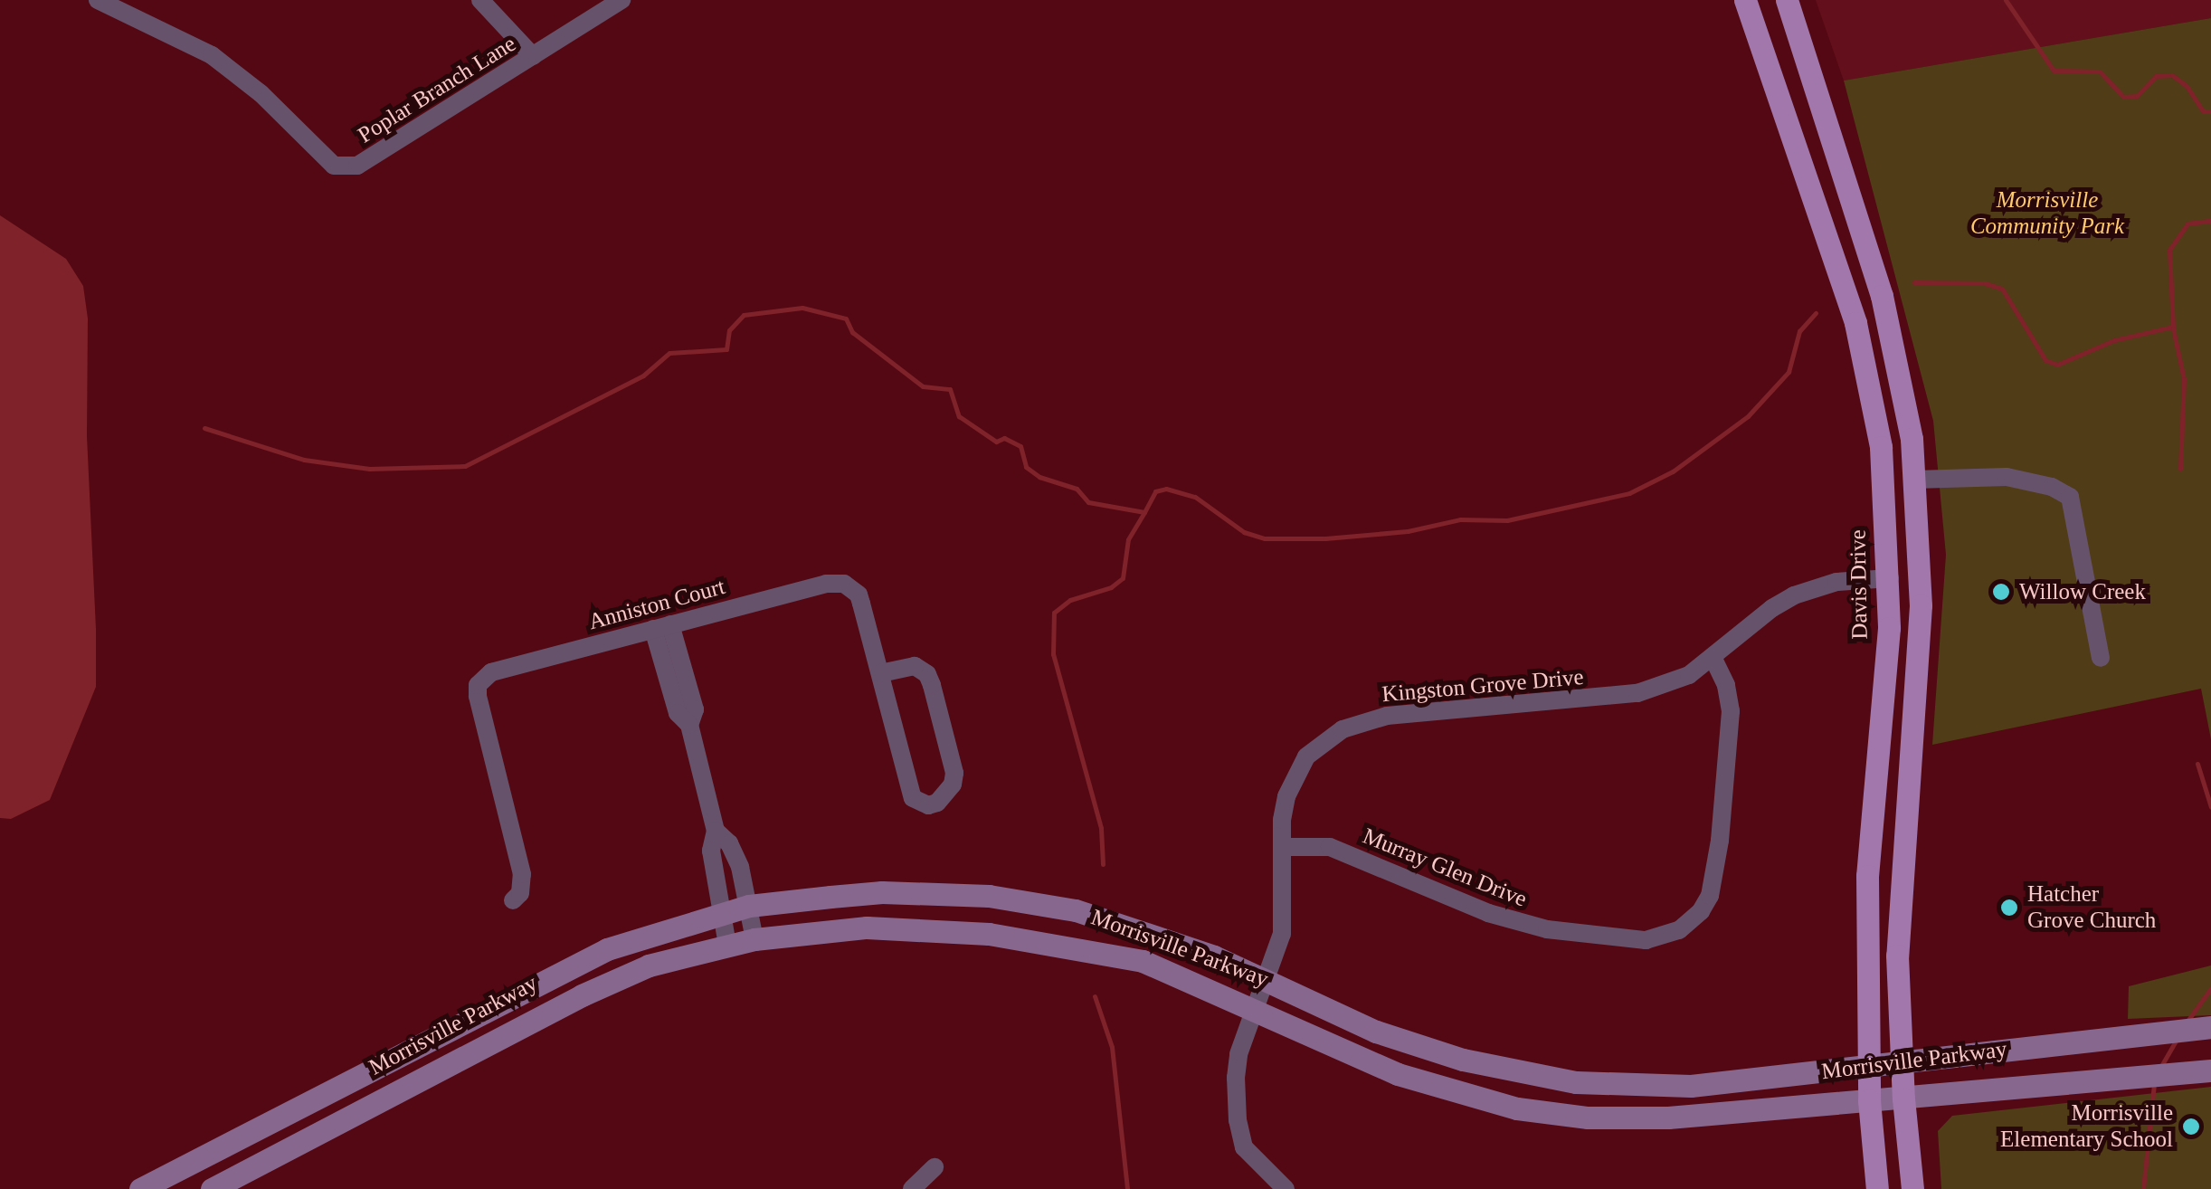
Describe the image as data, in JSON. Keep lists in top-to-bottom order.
{
  "streets": {
    "main road": ["Davis Drive", "Morrisville Parkway"],
    "street": [
      "Poplar Branch Lane",
      "Anniston Court",
      "Kingston Grove Drive",
      "Murray Glen Drive"
    ]
  },
  "crossings": [
    ["Davis Drive", "Kingston Grove Drive"],
    ["Davis Drive", "Morrisville Parkway"],
    ["Kingston Grove Drive", "Murray Glen Drive"],
    ["Kingston Grove Drive", "Morrisville Parkway"]
  ],
  "parks": ["Morrisville Community Park"],
  "places": ["Willow Creek", "Hatcher Grove Church", "Morrisville Elementary School"]
}
